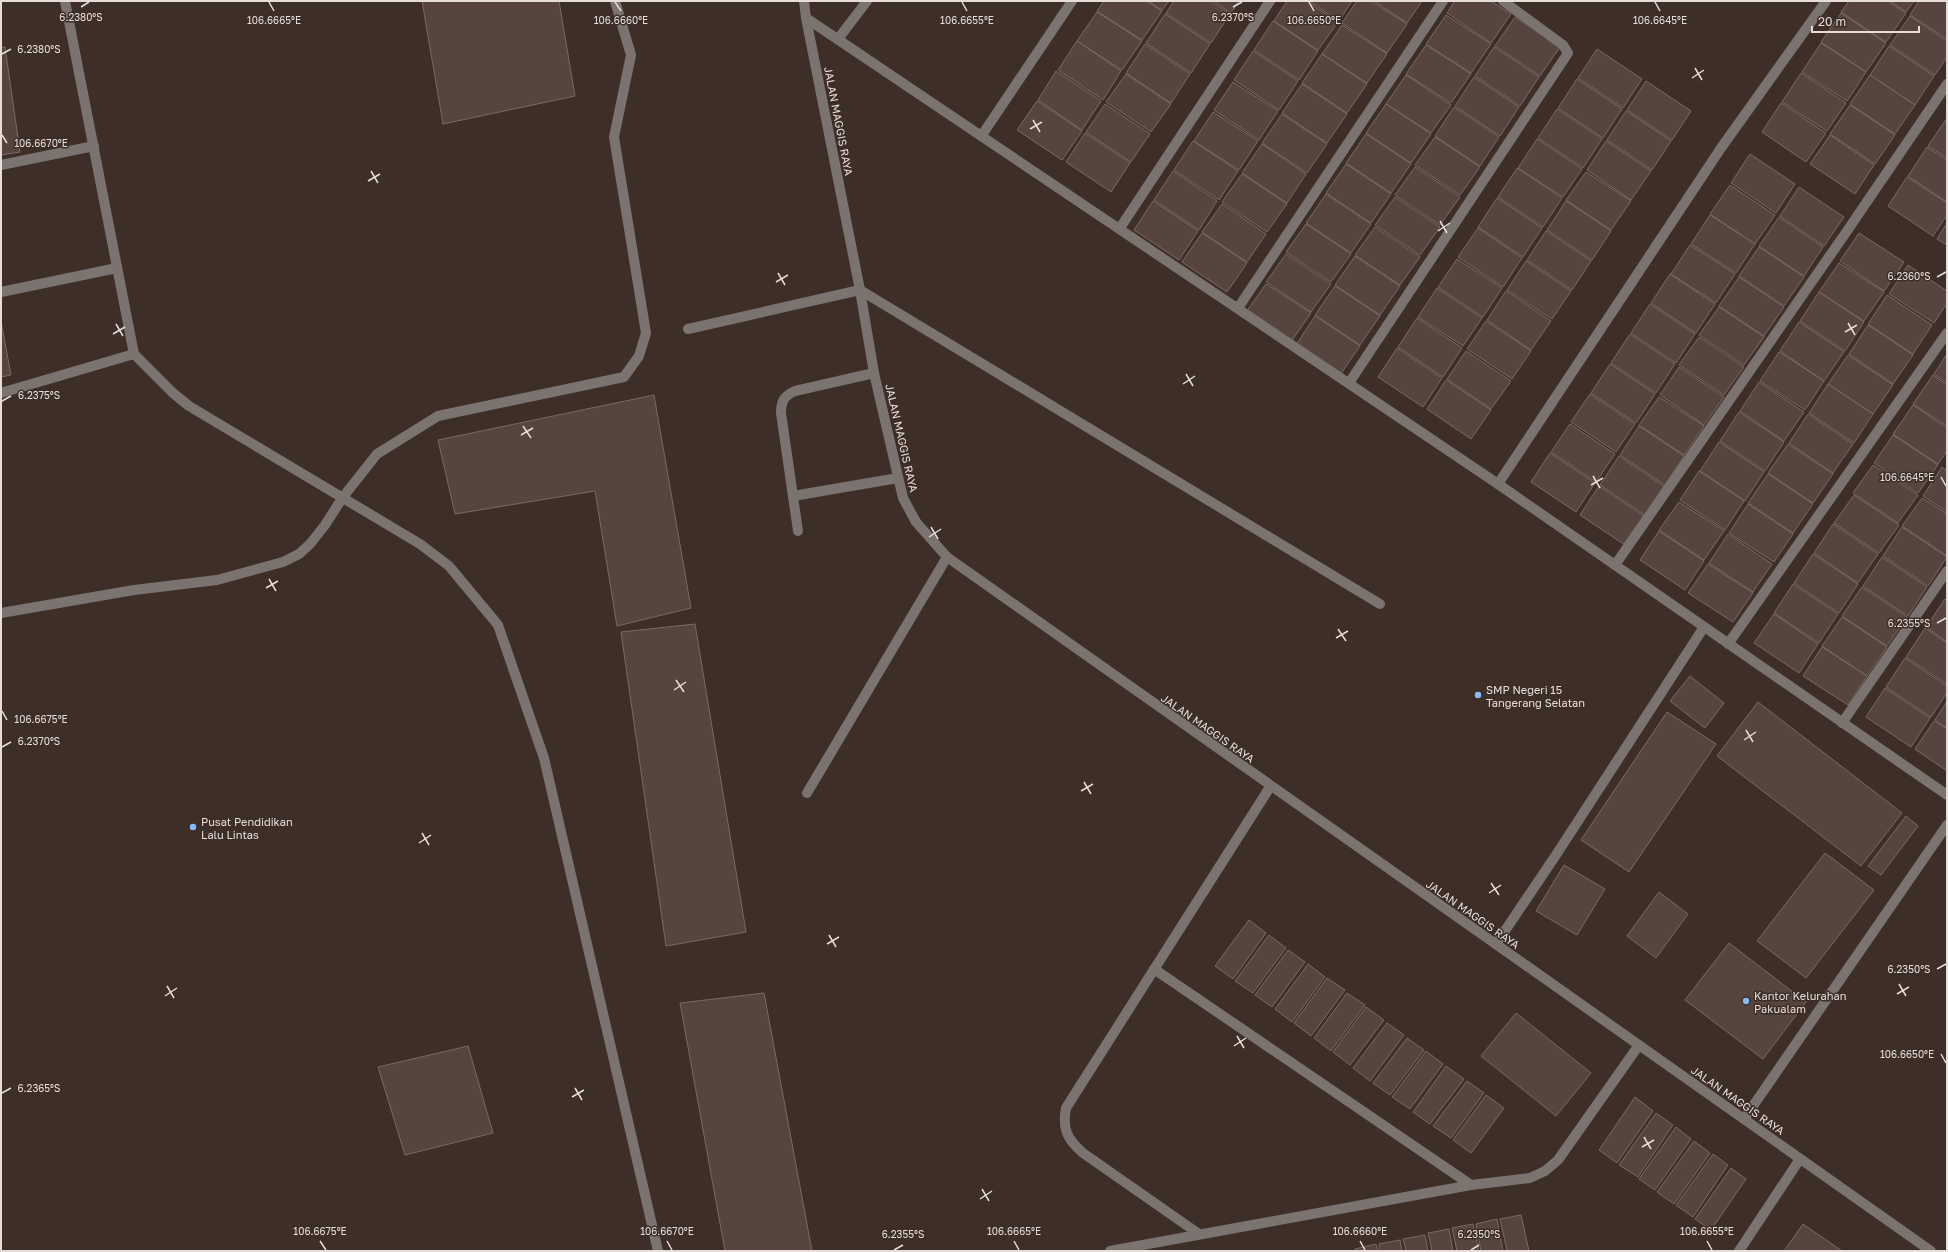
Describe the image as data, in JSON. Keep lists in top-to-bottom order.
{
  "streets": {
    "street": ["JALAN MAGGIS RAYA"]
  },
  "places": ["SMP Negeri 15 Tangerang Selatan", "Pusat Pendidikan Lalu Lintas", "Kantor Kelurahan Pakualam"],
  "scale_bar": "20 m",
  "coordinates": [
    "6.2380°S",
    "6.2370°S",
    "106.6665°E",
    "106.6660°E",
    "106.6655°E",
    "106.6650°E",
    "106.6645°E",
    "106.6670°E",
    "6.2360°S",
    "6.2375°S",
    "6.2355°S",
    "106.6675°E",
    "6.2350°S",
    "6.2365°S"
  ]
}
